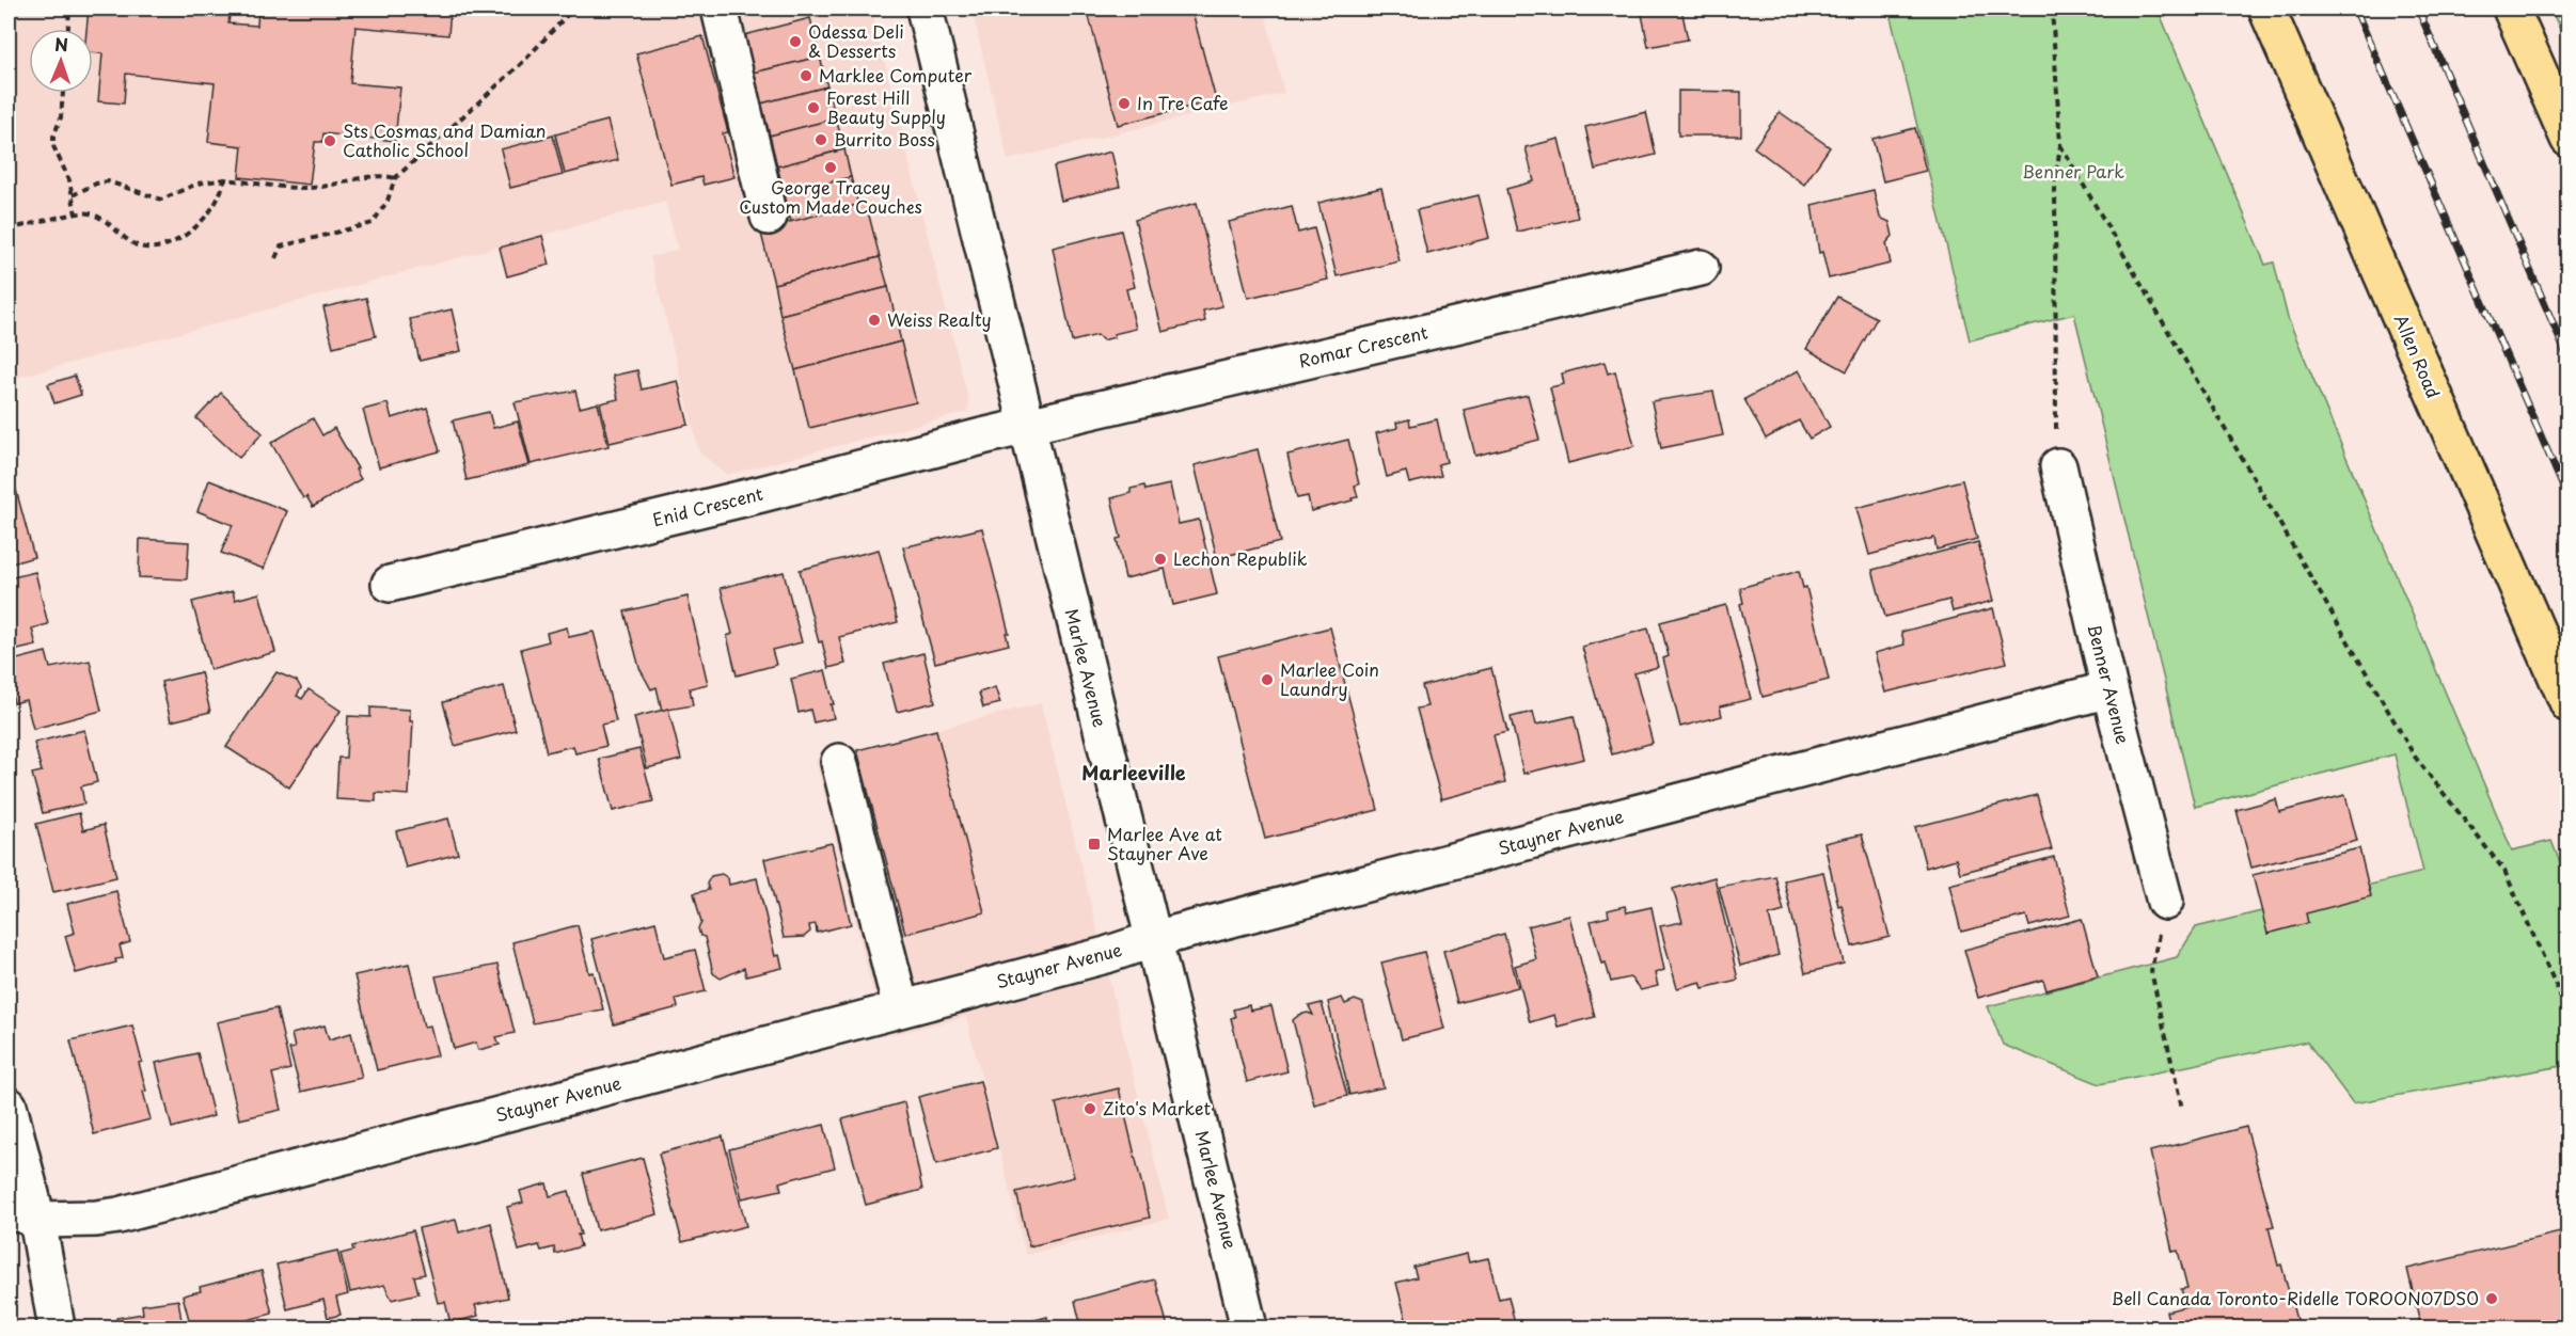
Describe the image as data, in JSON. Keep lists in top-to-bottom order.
{
  "streets": {
    "highway": ["Allen Road"],
    "street": [
      "Romar Crescent",
      "Enid Crescent",
      "Marlee Avenue",
      "Benner Avenue",
      "Stayner Avenue"
    ]
  },
  "crossings": [
    ["Romar Crescent", "Enid Crescent"],
    ["Romar Crescent", "Marlee Avenue"],
    ["Enid Crescent", "Marlee Avenue"],
    ["Marlee Avenue", "Stayner Avenue"],
    ["Benner Avenue", "Stayner Avenue"]
  ],
  "districts": ["Marleeville"],
  "parks": ["Benner Park"],
  "places": {
    "other": [
      "Odessa Deli & Desserts",
      "Marklee Computer",
      "In Tre Cafe",
      "Forest Hill Beauty Supply",
      "Burrito Boss",
      "Sts Cosmas and Damian Catholic School",
      "George Tracey Custom Made Couches",
      "Weiss Realty",
      "Lechon Republik",
      "Marlee Coin Laundry",
      "Zito's Market",
      "Bell Canada Toronto-Ridelle TOROON07DS0"
    ],
    "transit": ["Marlee Ave at Stayner Ave"]
  },
  "north": "top"
}
